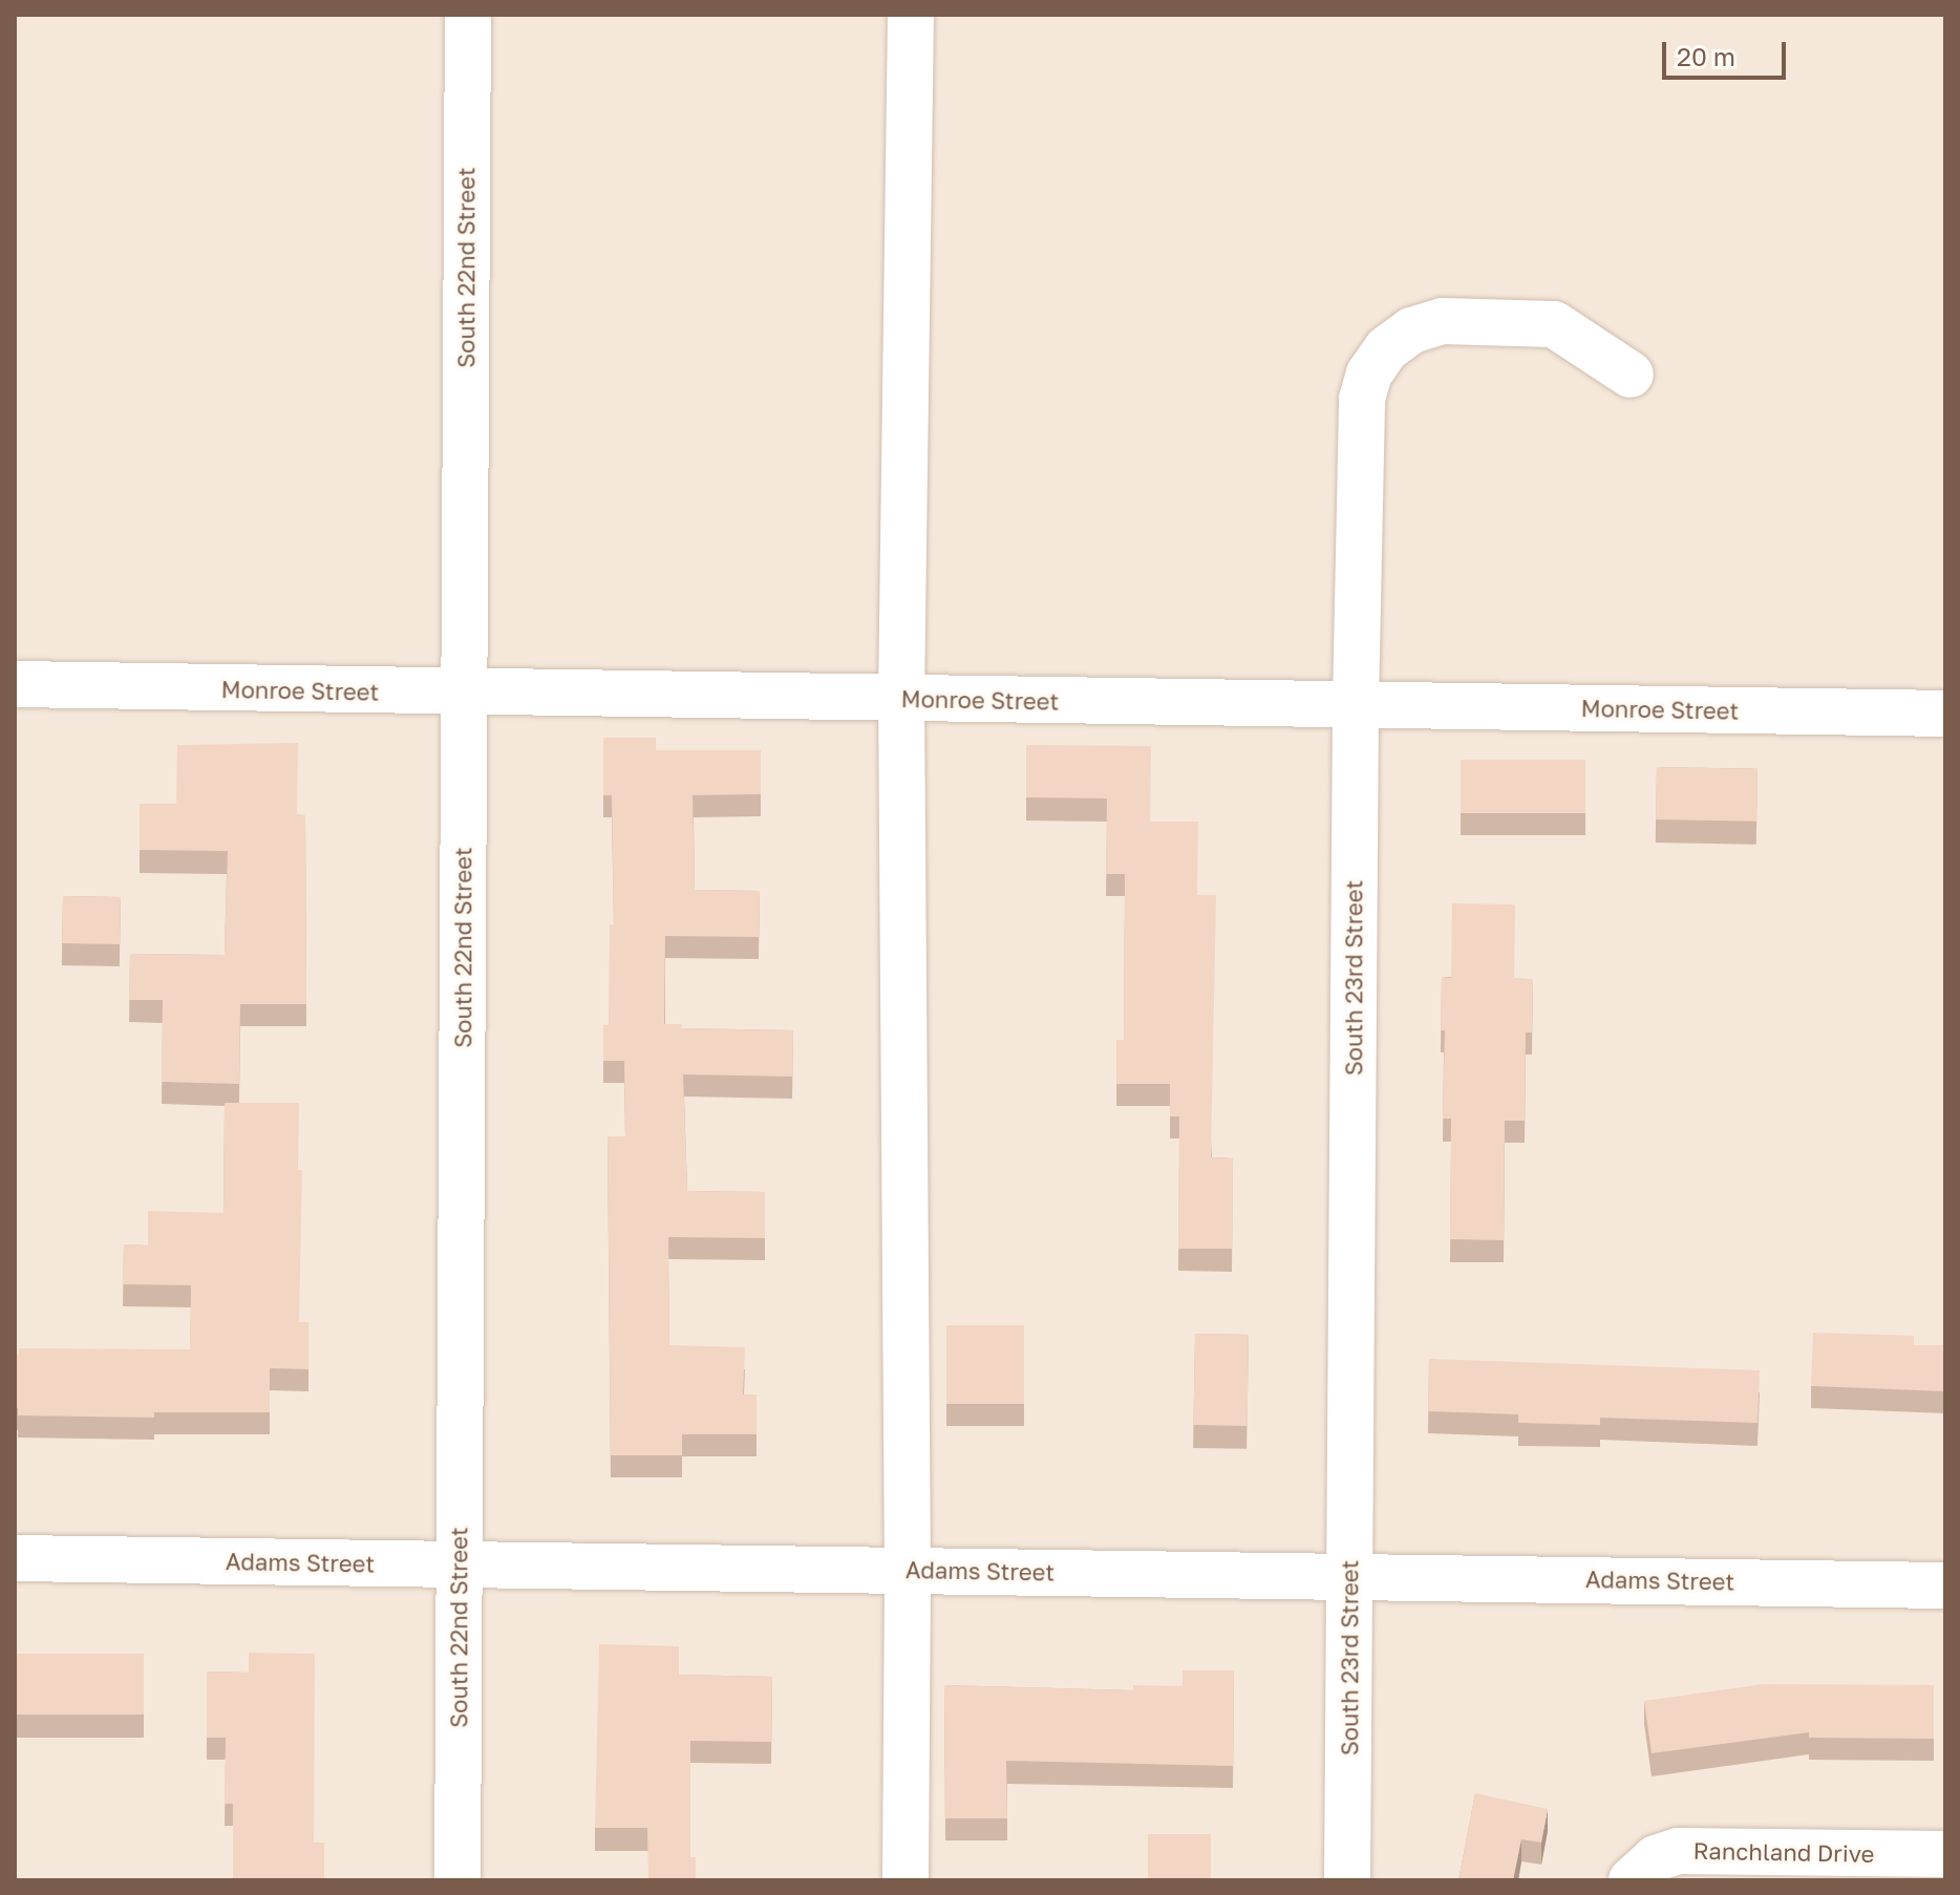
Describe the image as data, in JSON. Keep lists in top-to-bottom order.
{
  "streets": {
    "street": [
      "South 22nd Street",
      "Monroe Street",
      "South 23rd Street",
      "Adams Street",
      "Ranchland Drive"
    ]
  },
  "crossings": [
    ["South 22nd Street", "Monroe Street"],
    ["South 22nd Street", "Adams Street"],
    ["Monroe Street", "South 23rd Street"],
    ["South 23rd Street", "Adams Street"]
  ],
  "scale_bar": "20 m"
}
